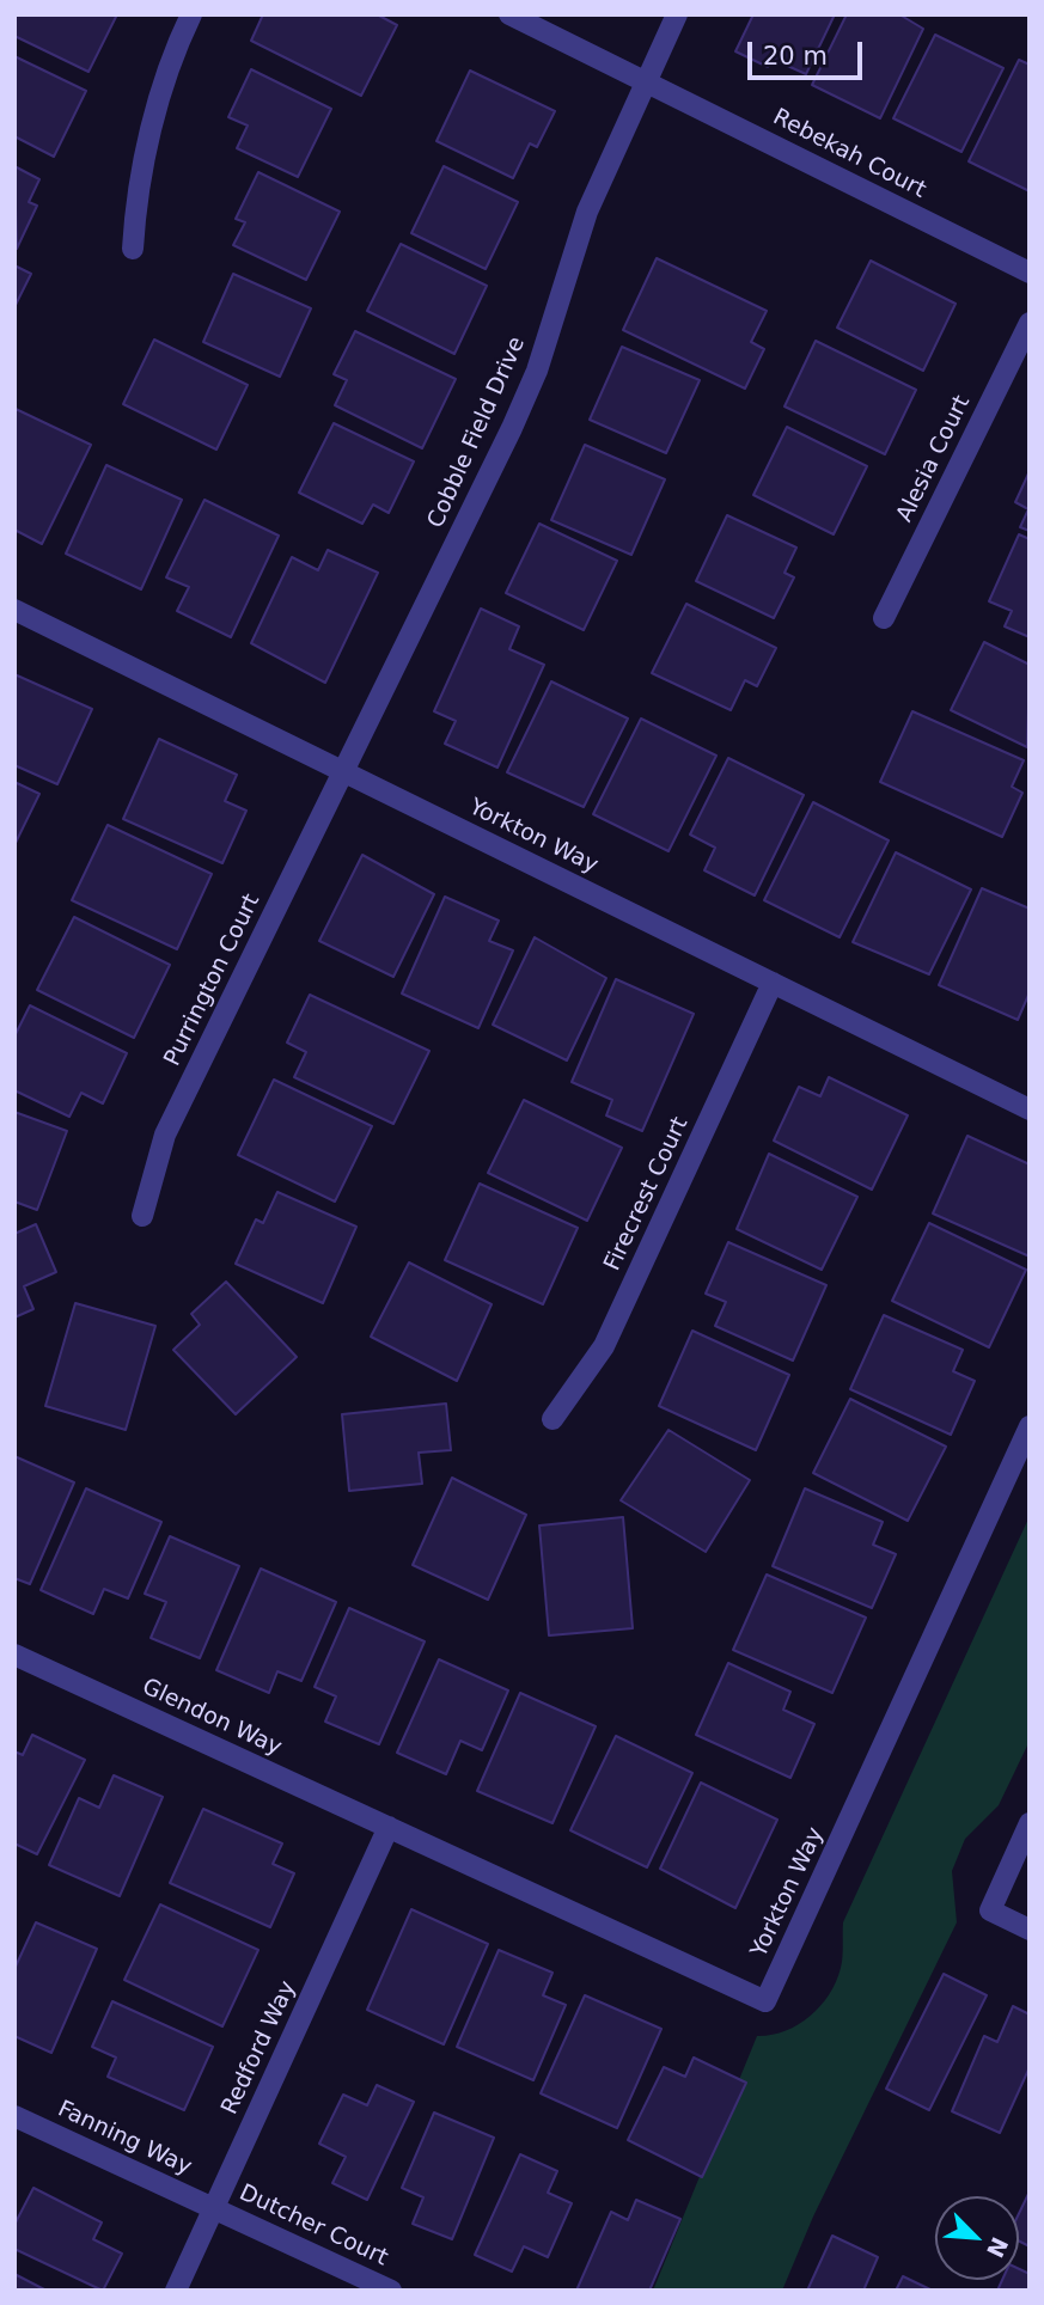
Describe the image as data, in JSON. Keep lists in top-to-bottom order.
{
  "streets": {
    "street": [
      "Rebekah Court",
      "Cobble Field Drive",
      "Alesia Court",
      "Yorkton Way",
      "Purrington Court",
      "Firecrest Court",
      "Glendon Way",
      "Redford Way",
      "Fanning Way",
      "Dutcher Court"
    ]
  },
  "crossings": [
    ["Rebekah Court", "Cobble Field Drive"],
    ["Cobble Field Drive", "Yorkton Way"],
    ["Cobble Field Drive", "Purrington Court"],
    ["Yorkton Way", "Purrington Court"],
    ["Yorkton Way", "Firecrest Court"],
    ["Yorkton Way", "Glendon Way"],
    ["Yorkton Way", "Redford Way"],
    ["Glendon Way", "Redford Way"],
    ["Redford Way", "Fanning Way"],
    ["Redford Way", "Dutcher Court"],
    ["Fanning Way", "Dutcher Court"]
  ],
  "scale_bar": "20 m",
  "north": "bottom right"
}
